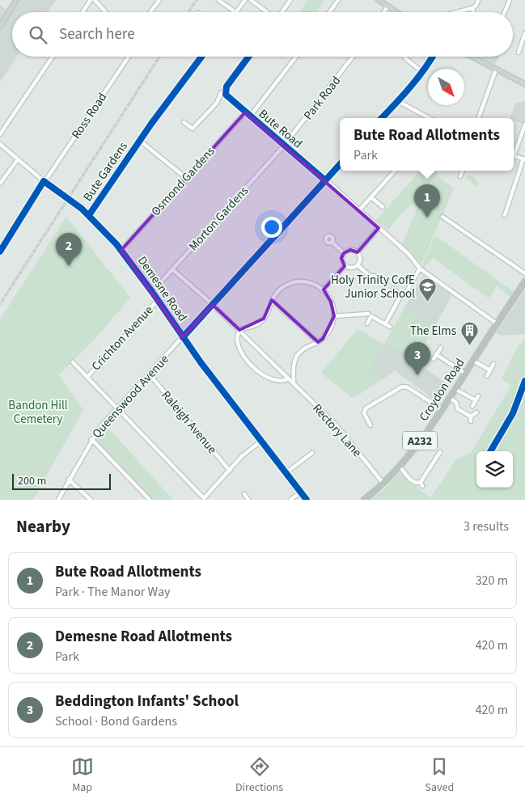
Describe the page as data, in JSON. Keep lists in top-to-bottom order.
{
  "streets": {
    "highway": ["Croydon Road", "A232"],
    "street": [
      "Park Road",
      "Ross Road",
      "Bute Road",
      "Bute Gardens",
      "Osmond Gardens",
      "Morton Gardens",
      "Demesne Road",
      "Crichton Avenue",
      "Queenswood Avenue",
      "Raleigh Avenue",
      "Rectory Lane"
    ]
  },
  "crossings": [
    ["Park Road", "Bute Road"],
    ["Park Road", "Morton Gardens"],
    ["Ross Road", "Demesne Road"],
    ["Bute Road", "Osmond Gardens"],
    ["Bute Road", "Morton Gardens"],
    ["Bute Road", "Croydon Road"],
    ["Bute Road", "Queenswood Avenue"],
    ["Bute Gardens", "Osmond Gardens"],
    ["Bute Gardens", "Demesne Road"],
    ["Osmond Gardens", "Demesne Road"],
    ["Morton Gardens", "Demesne Road"],
    ["Morton Gardens", "Rectory Lane"],
    ["Demesne Road", "Crichton Avenue"],
    ["Demesne Road", "Queenswood Avenue"],
    ["Croydon Road", "Rectory Lane"],
    ["Queenswood Avenue", "Raleigh Avenue"],
    ["Queenswood Avenue", "Rectory Lane"]
  ],
  "parks": ["Bandon Hill Cemetery"],
  "places": {
    "school or university": ["Holy Trinity CofE Junior School"],
    "building": ["The Elms"]
  },
  "scale_bar": "200 m",
  "north": "bottom right",
  "page": {
    "search": "Search here",
    "popup": ["Bute Road Allotments", "Park"],
    "pins": ["1", "2", "3"],
    "scale": "200 m",
    "heading": ["Nearby", "3 results"],
    "list": [
      {
        "mark": "1",
        "name": "Bute Road Allotments",
        "note": "Park · The Manor Way",
        "value": "320 m"
      },
      {
        "mark": "2",
        "name": "Demesne Road Allotments",
        "note": "Park",
        "value": "420 m"
      },
      {
        "mark": "3",
        "name": "Beddington Infants' School",
        "note": "School · Bond Gardens",
        "value": "420 m"
      }
    ],
    "nav": ["Map", "Directions", "Saved"]
  }
}
